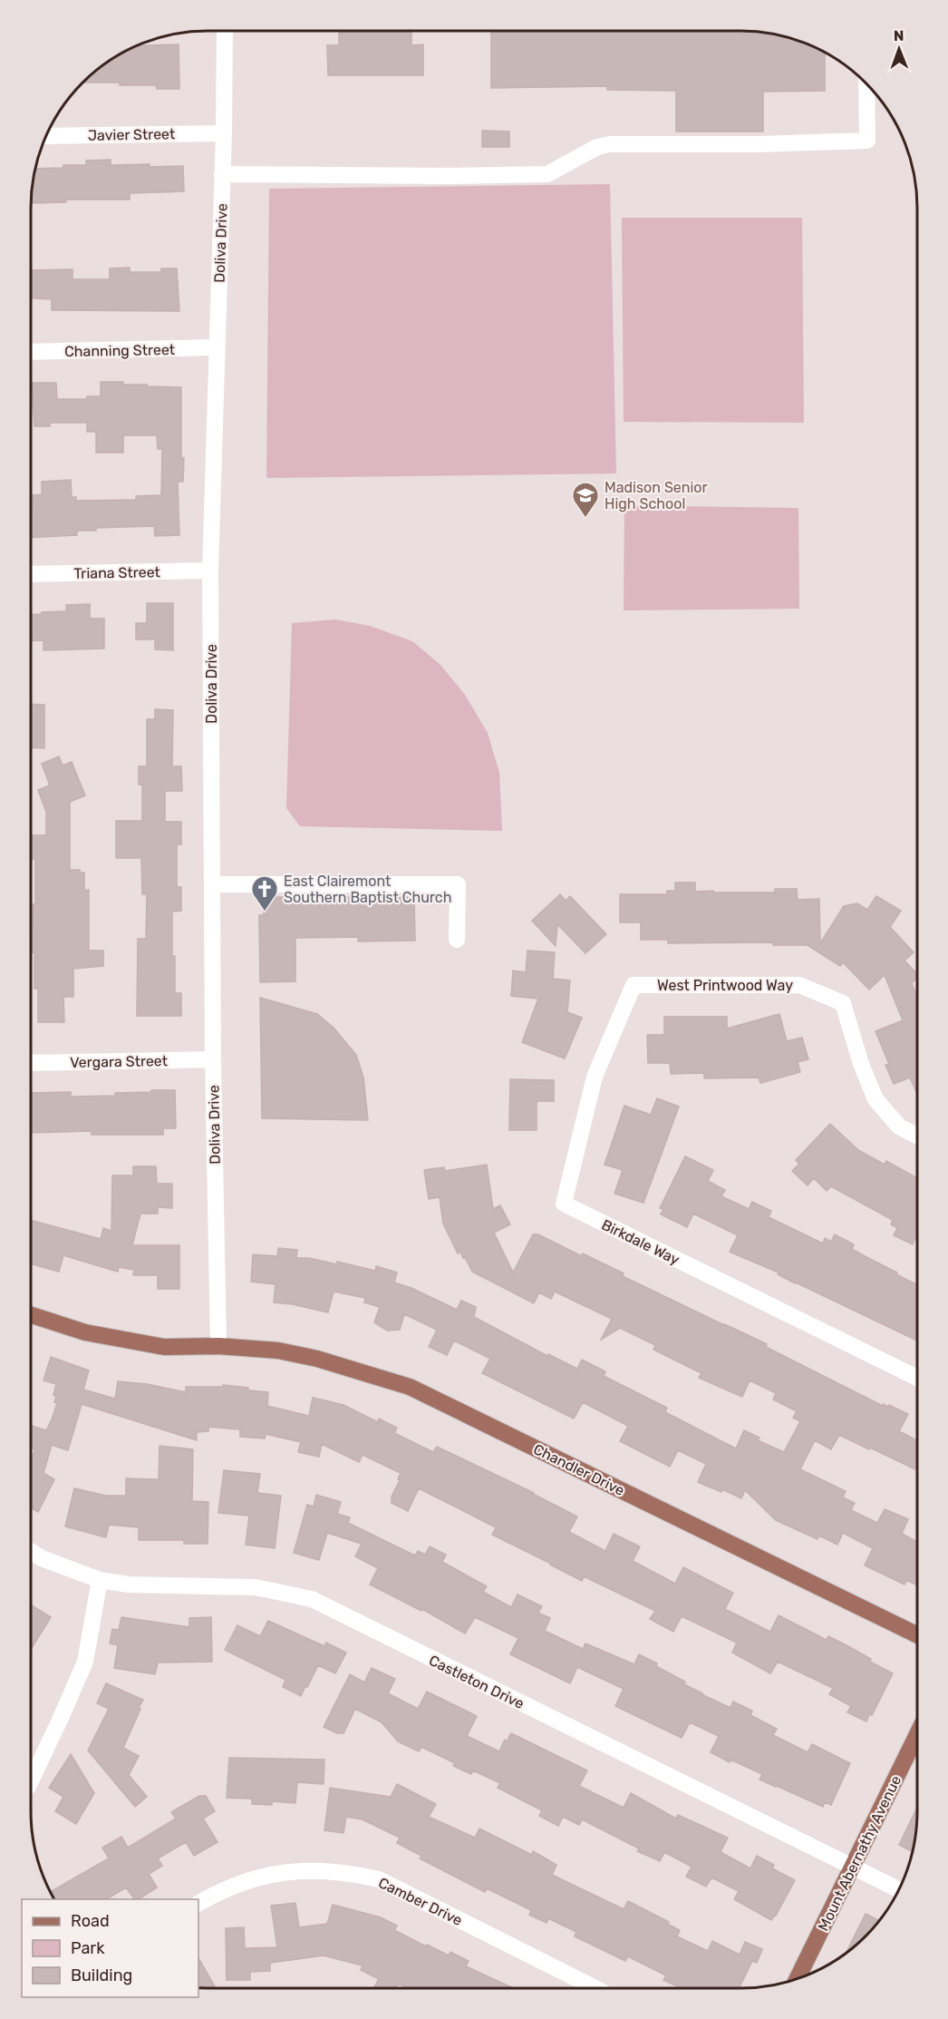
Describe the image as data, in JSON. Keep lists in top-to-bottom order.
{
  "streets": {
    "main road": ["Chandler Drive", "Mount Abernathy Avenue"],
    "street": [
      "Javier Street",
      "Doliva Drive",
      "Channing Street",
      "Triana Street",
      "West Printwood Way",
      "Vergara Street",
      "Birkdale Way",
      "Castleton Drive",
      "Camber Drive"
    ]
  },
  "crossings": [
    ["Javier Street", "Doliva Drive"],
    ["Doliva Drive", "Channing Street"],
    ["Doliva Drive", "Triana Street"],
    ["Doliva Drive", "Vergara Street"],
    ["Doliva Drive", "Chandler Drive"],
    ["West Printwood Way", "Birkdale Way"],
    ["Castleton Drive", "Mount Abernathy Avenue"]
  ],
  "places": {
    "school or university": ["Madison Senior High School"],
    "church": ["East Clairemont Southern Baptist Church"]
  },
  "legend": ["Road", "Park", "Building"],
  "north": "top"
}
